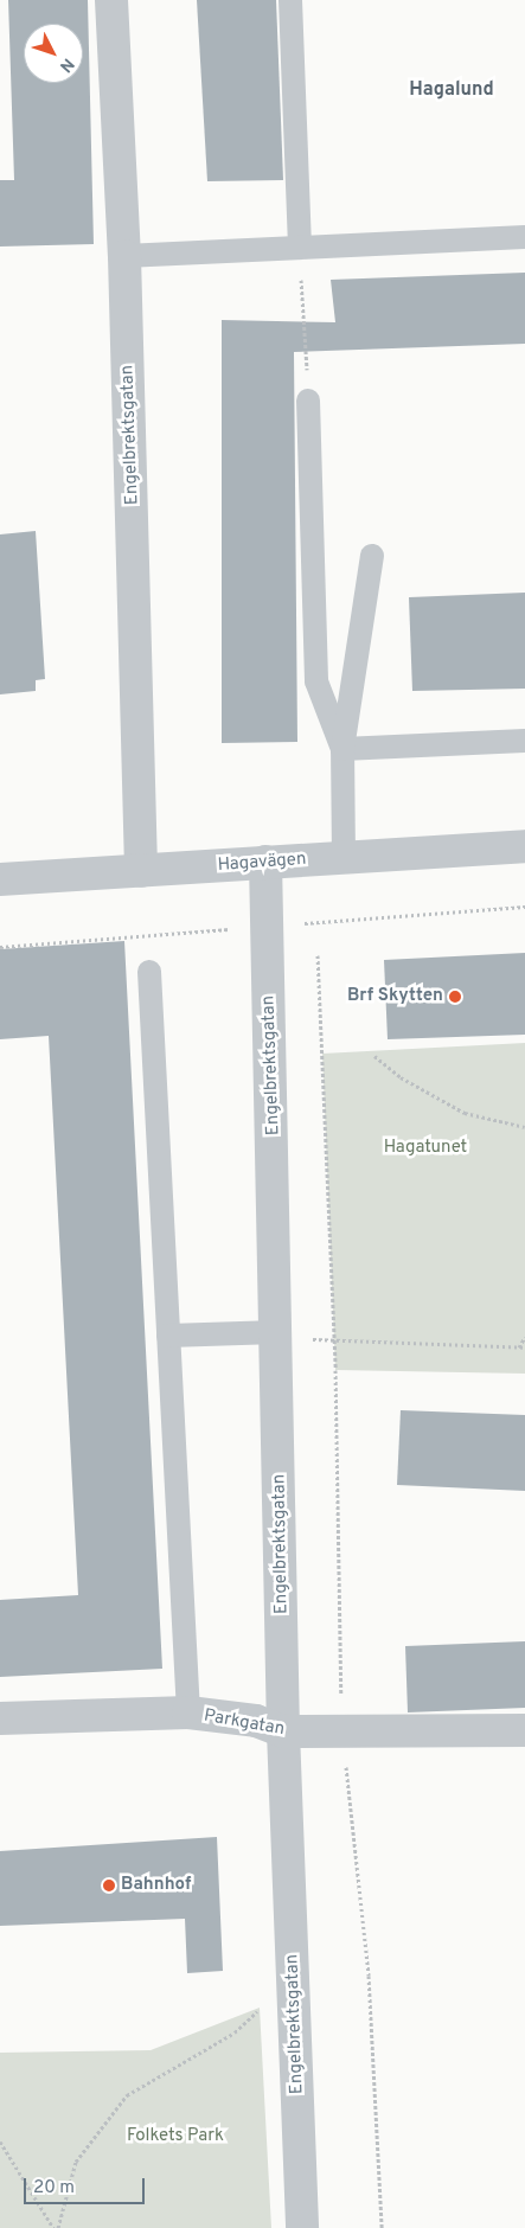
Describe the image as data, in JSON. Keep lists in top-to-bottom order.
{
  "streets": {
    "street": ["Engelbrektsgatan", "Hagavägen", "Parkgatan"]
  },
  "crossings": [
    ["Engelbrektsgatan", "Hagavägen"],
    ["Engelbrektsgatan", "Parkgatan"]
  ],
  "districts": ["Hagalund"],
  "parks": ["Hagatunet", "Folkets Park"],
  "places": ["Brf Skytten", "Bahnhof"],
  "scale_bar": "20 m",
  "north": "bottom right"
}
